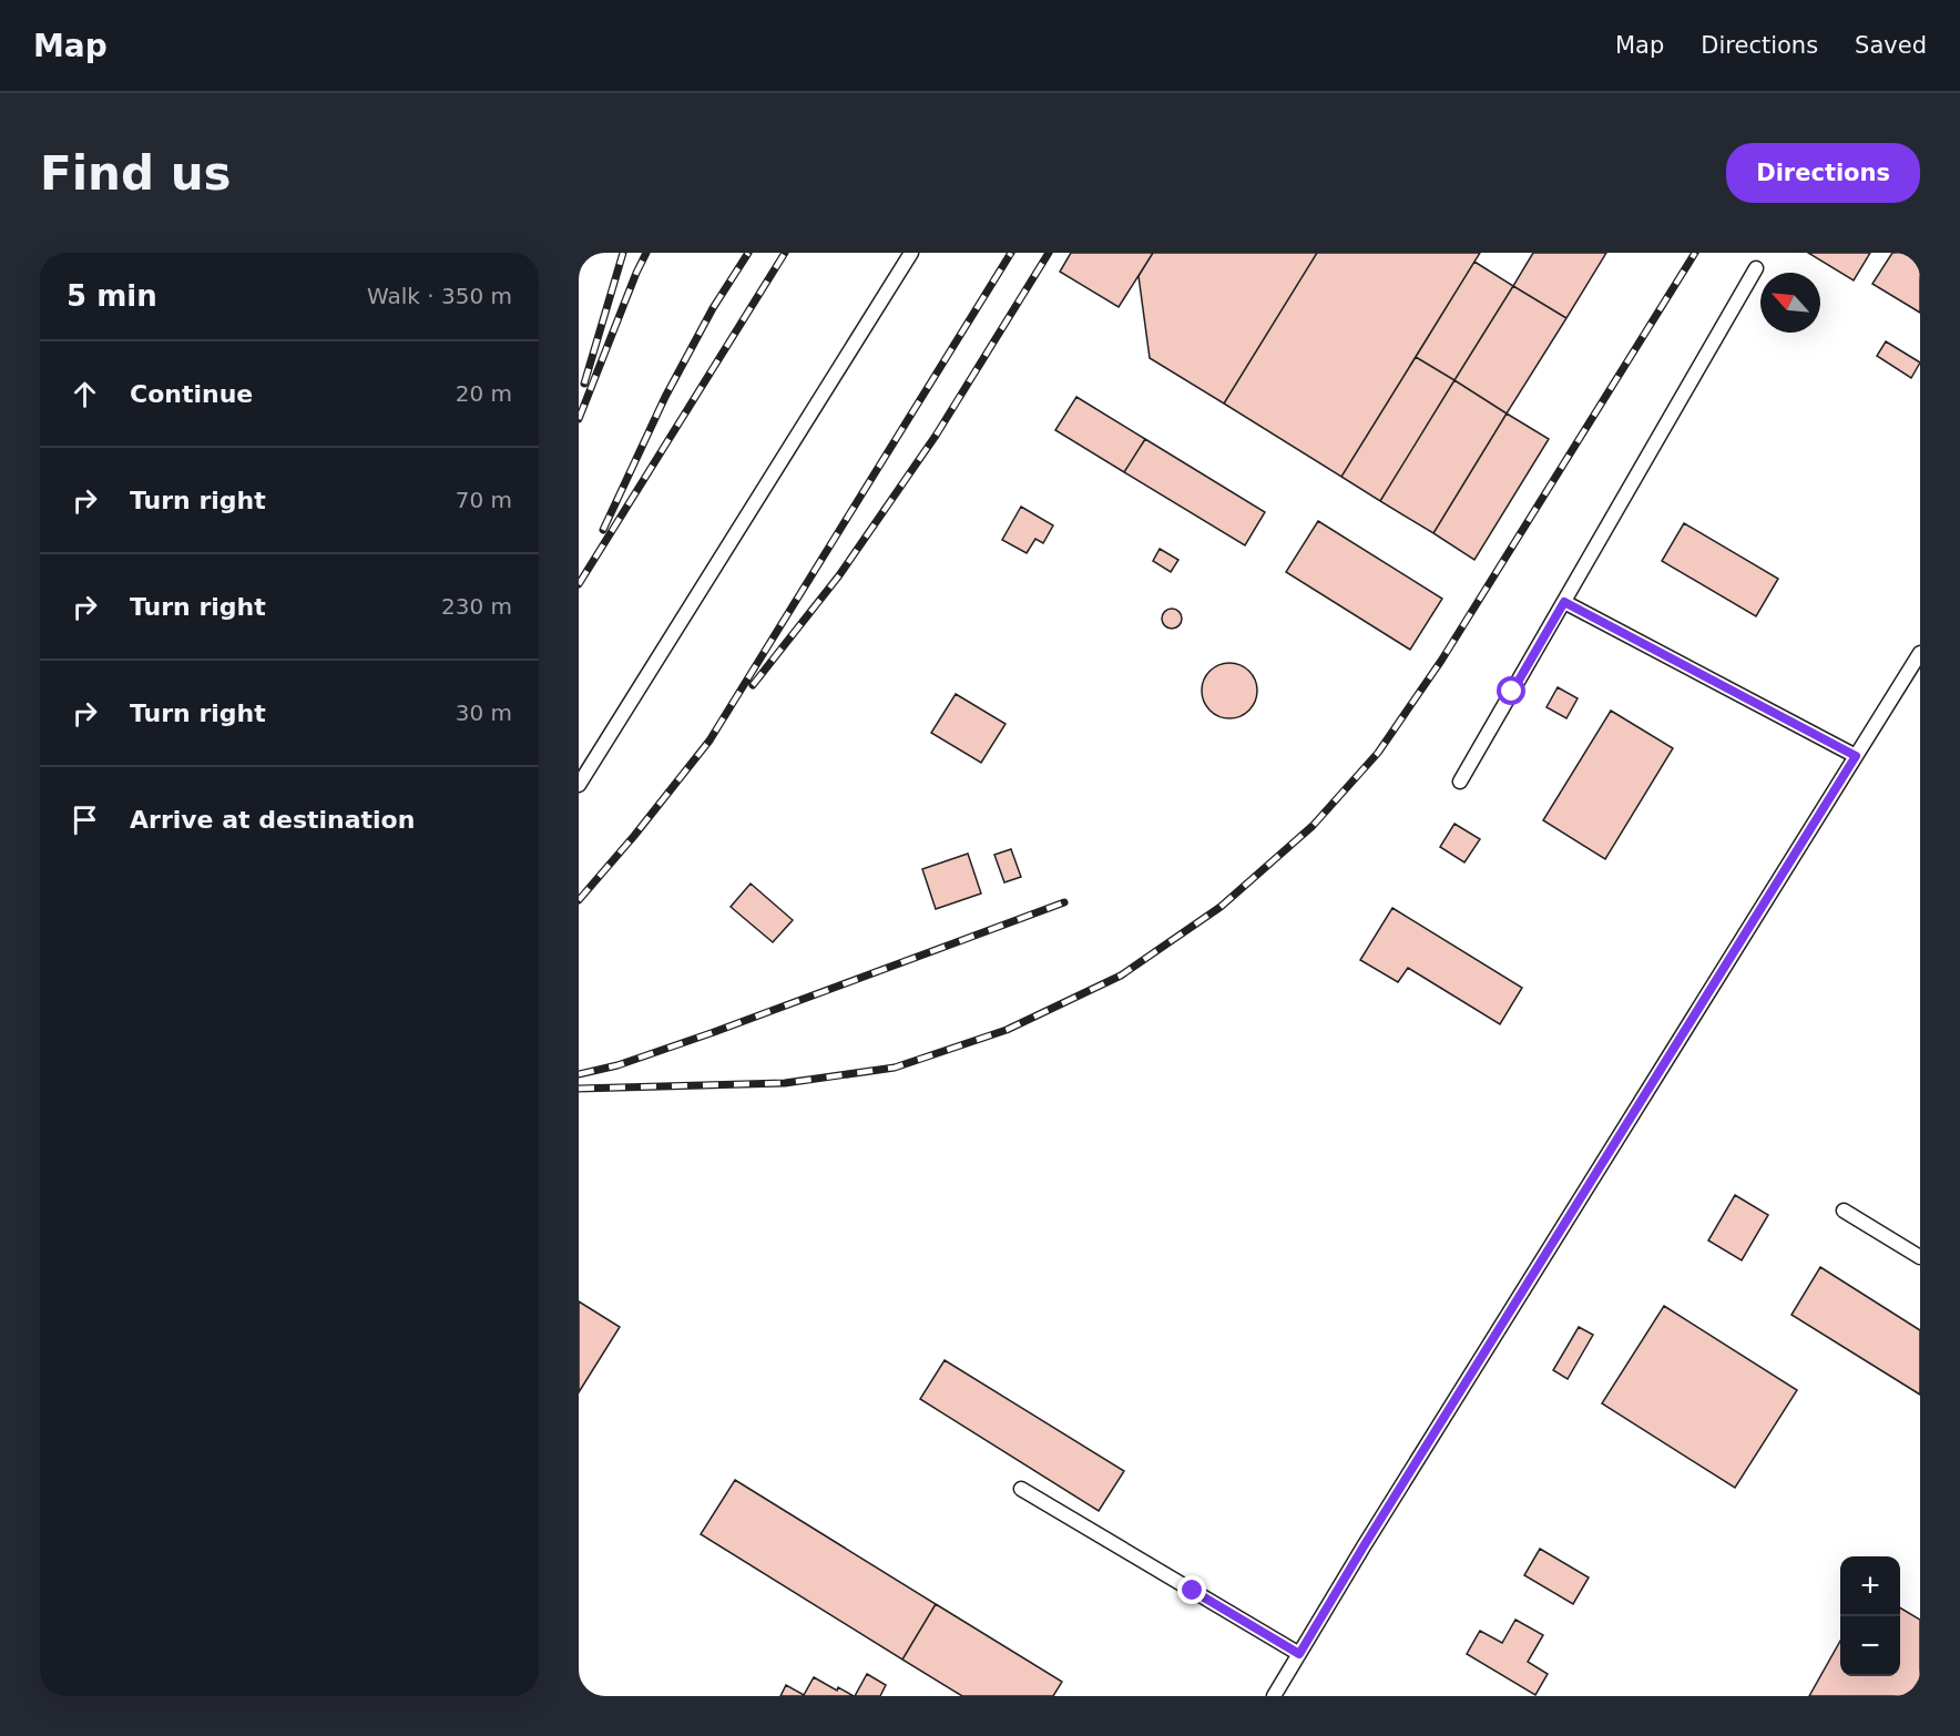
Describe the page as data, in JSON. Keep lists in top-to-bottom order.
{
  "north": "top left",
  "page": {
    "header": "Map",
    "nav": ["Map", "Directions", "Saved"],
    "buttons": "Directions",
    "title": "Find us",
    "heading": ["5 min", "Walk · 350 m"],
    "list": [
      ["Continue", "20 m"],
      ["Turn right", "70 m"],
      ["Turn right", "230 m"],
      ["Turn right", "30 m"],
      "Arrive at destination"
    ],
    "map_buttons": ["+", "−"]
  }
}
